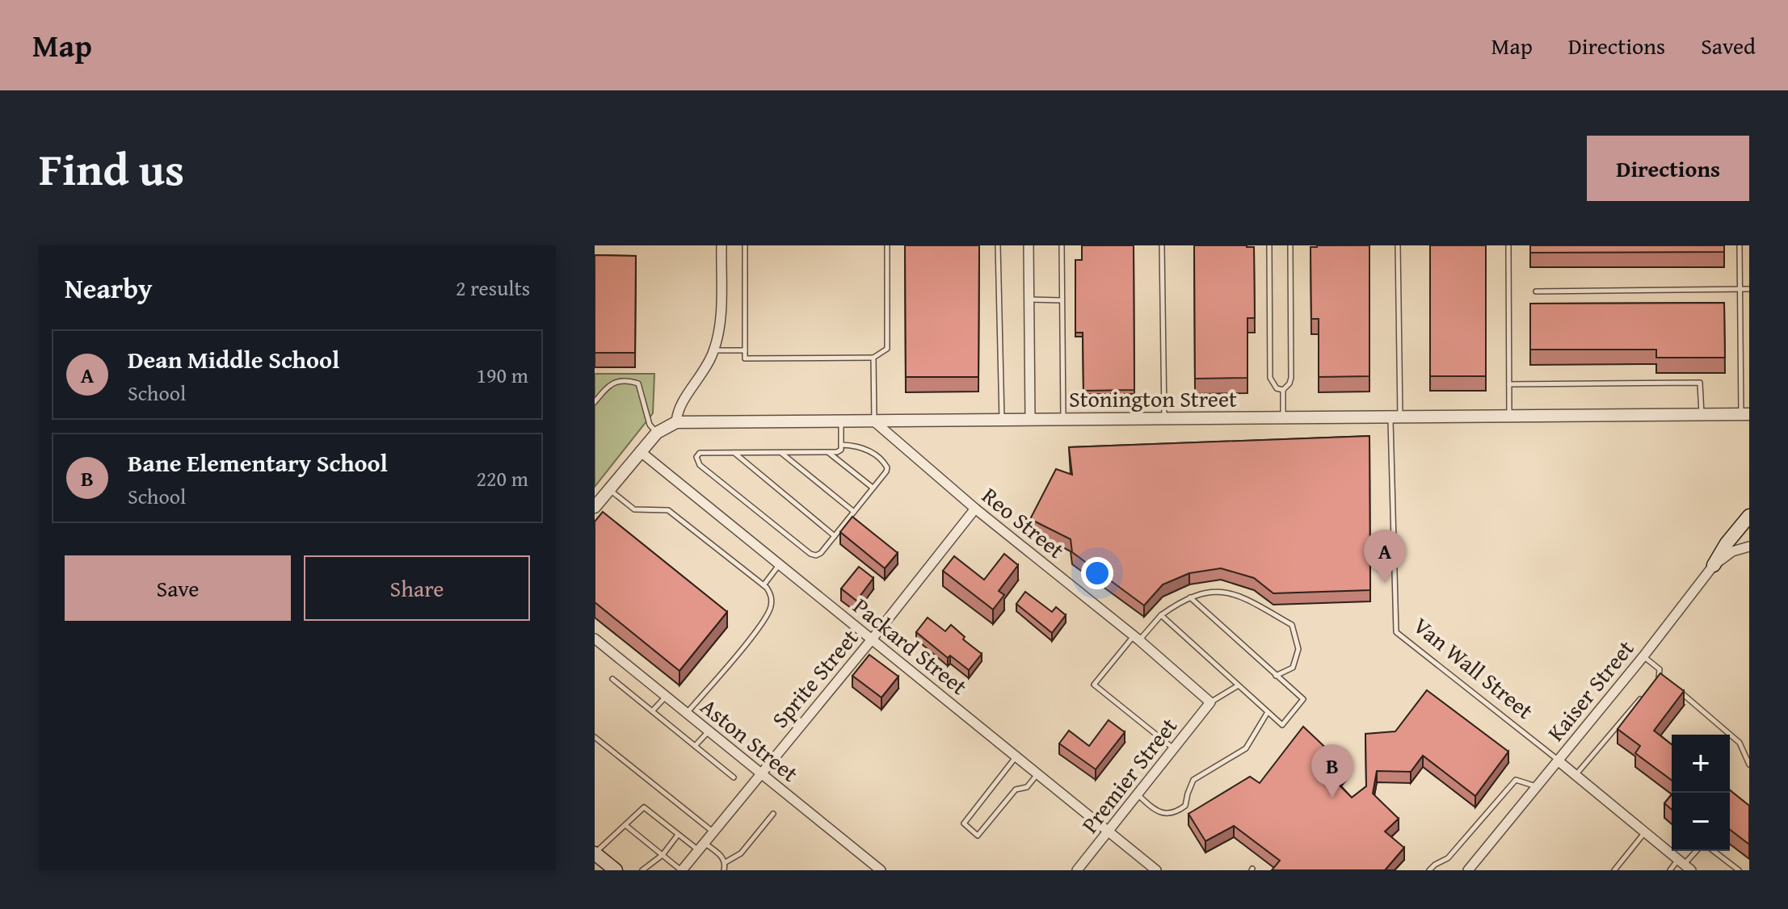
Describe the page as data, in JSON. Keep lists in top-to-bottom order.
{
  "streets": {
    "street": [
      "Stonington Street",
      "Reo Street",
      "Packard Street",
      "Van Wall Street",
      "Sprite Street",
      "Kaiser Street",
      "Aston Street",
      "Premier Street"
    ]
  },
  "crossings": [
    ["Stonington Street", "Reo Street"],
    ["Stonington Street", "Packard Street"],
    ["Stonington Street", "Van Wall Street"],
    ["Reo Street", "Sprite Street"],
    ["Reo Street", "Premier Street"],
    ["Packard Street", "Sprite Street"],
    ["Packard Street", "Premier Street"],
    ["Van Wall Street", "Kaiser Street"],
    ["Sprite Street", "Aston Street"]
  ],
  "page": {
    "header": "Map",
    "nav": ["Map", "Directions", "Saved"],
    "title": "Find us",
    "buttons": [
      "Directions",
      ["Save", "Share"]
    ],
    "heading": ["Nearby", "2 results"],
    "list": [
      {
        "mark": "A",
        "name": "Dean Middle School",
        "note": "School",
        "value": "190 m"
      },
      {
        "mark": "B",
        "name": "Bane Elementary School",
        "note": "School",
        "value": "220 m"
      }
    ],
    "pins": ["A", "B"],
    "map_buttons": ["+", "−"]
  }
}
